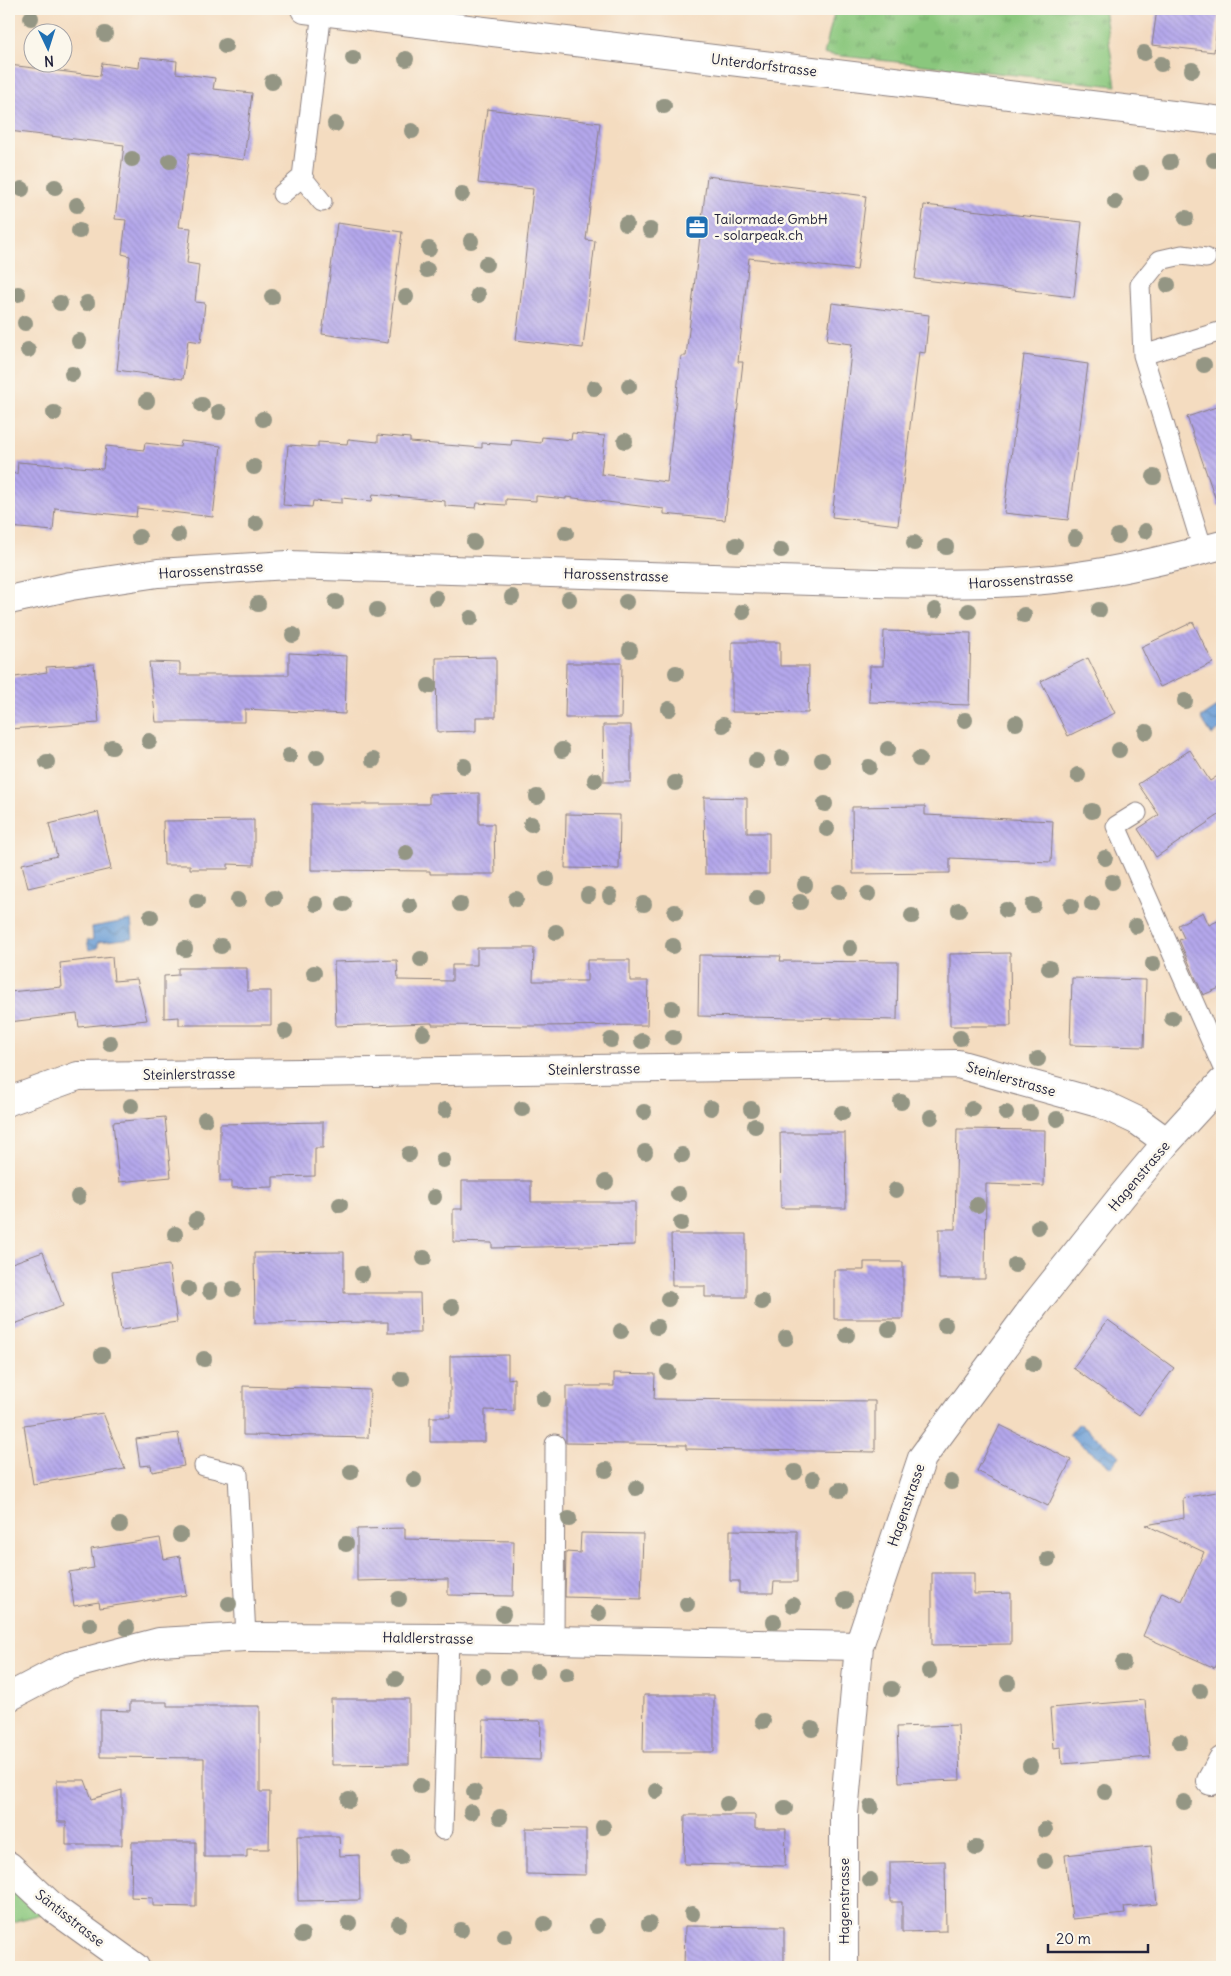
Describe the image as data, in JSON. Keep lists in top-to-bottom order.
{
  "streets": {
    "street": [
      "Unterdorfstrasse",
      "Harossenstrasse",
      "Steinlerstrasse",
      "Hagenstrasse",
      "Haldlerstrasse",
      "Säntisstrasse"
    ]
  },
  "crossings": [
    ["Steinlerstrasse", "Hagenstrasse"],
    ["Hagenstrasse", "Haldlerstrasse"]
  ],
  "places": {
    "office": ["Tailormade GmbH - solarpeak.ch"]
  },
  "scale_bar": "20 m",
  "north": "bottom"
}
